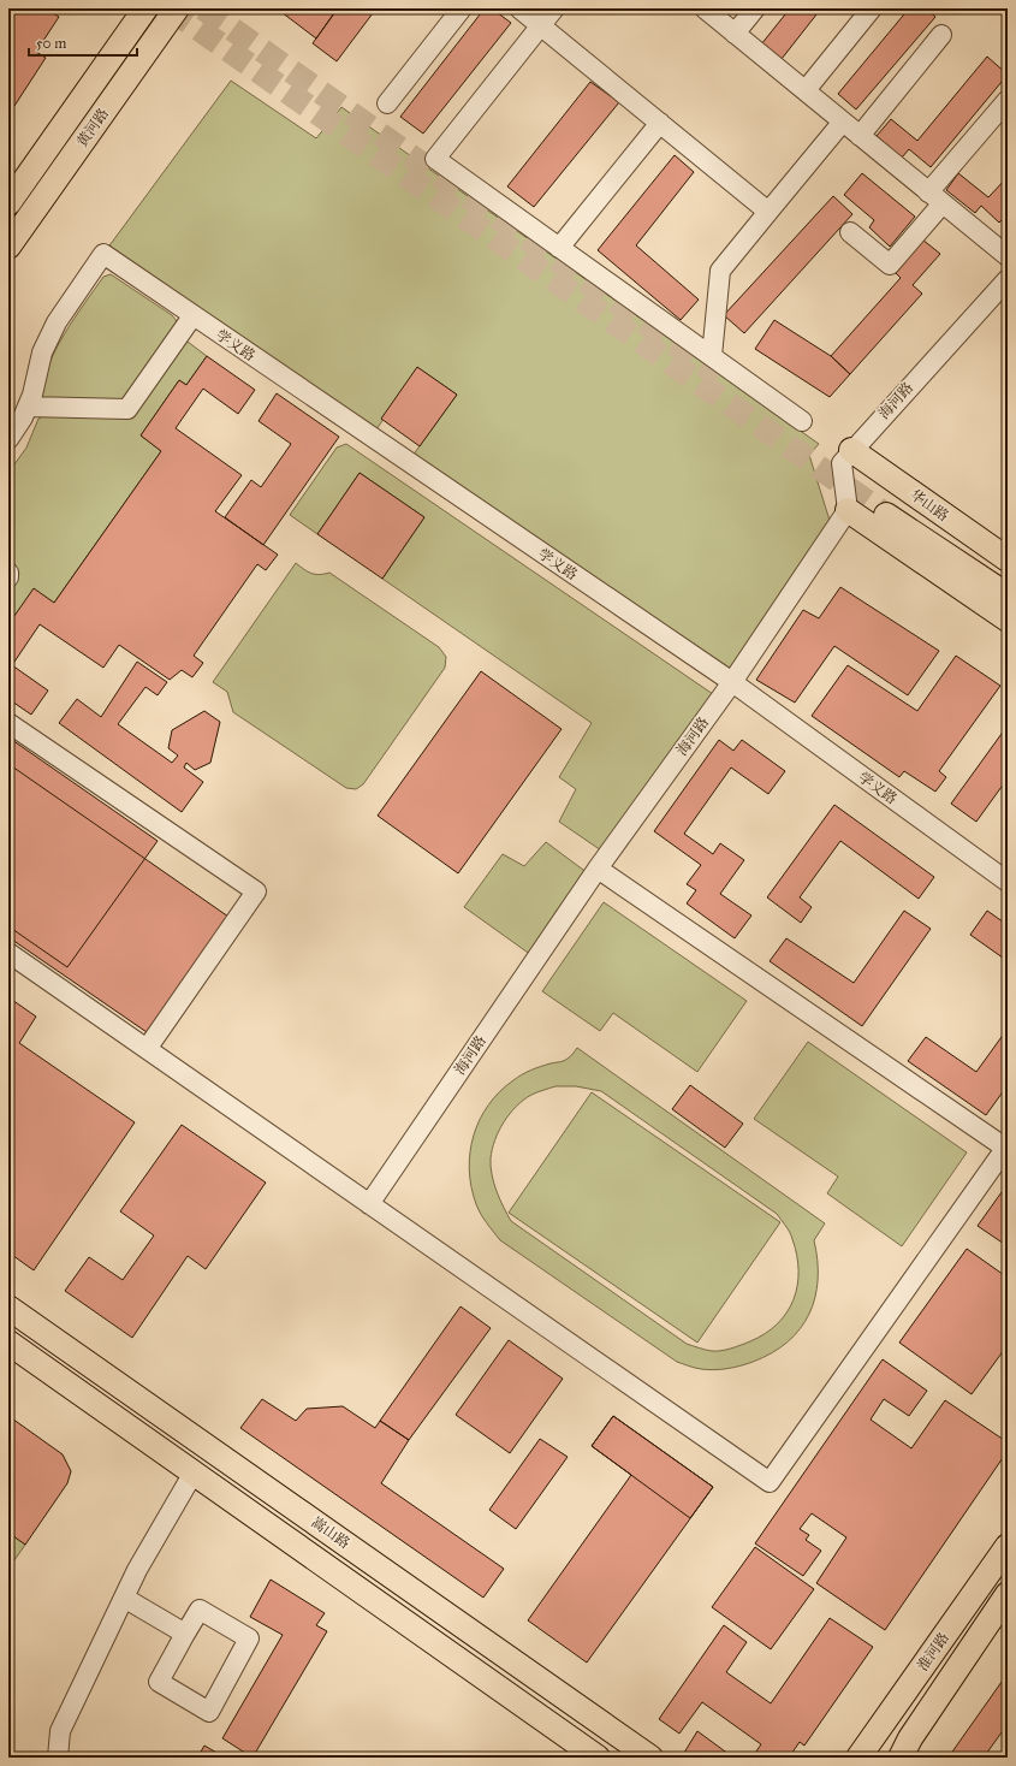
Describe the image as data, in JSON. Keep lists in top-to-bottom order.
{
  "streets": {
    "main road": [
      "黄河路",
      "华山路",
      "嵩山路",
      "淮河路"
    ],
    "street": ["学义路", "海河路"]
  },
  "crossings": [
    ["学义路", "海河路"],
    ["海河路", "华山路"]
  ],
  "scale_bar": "50 m"
}
